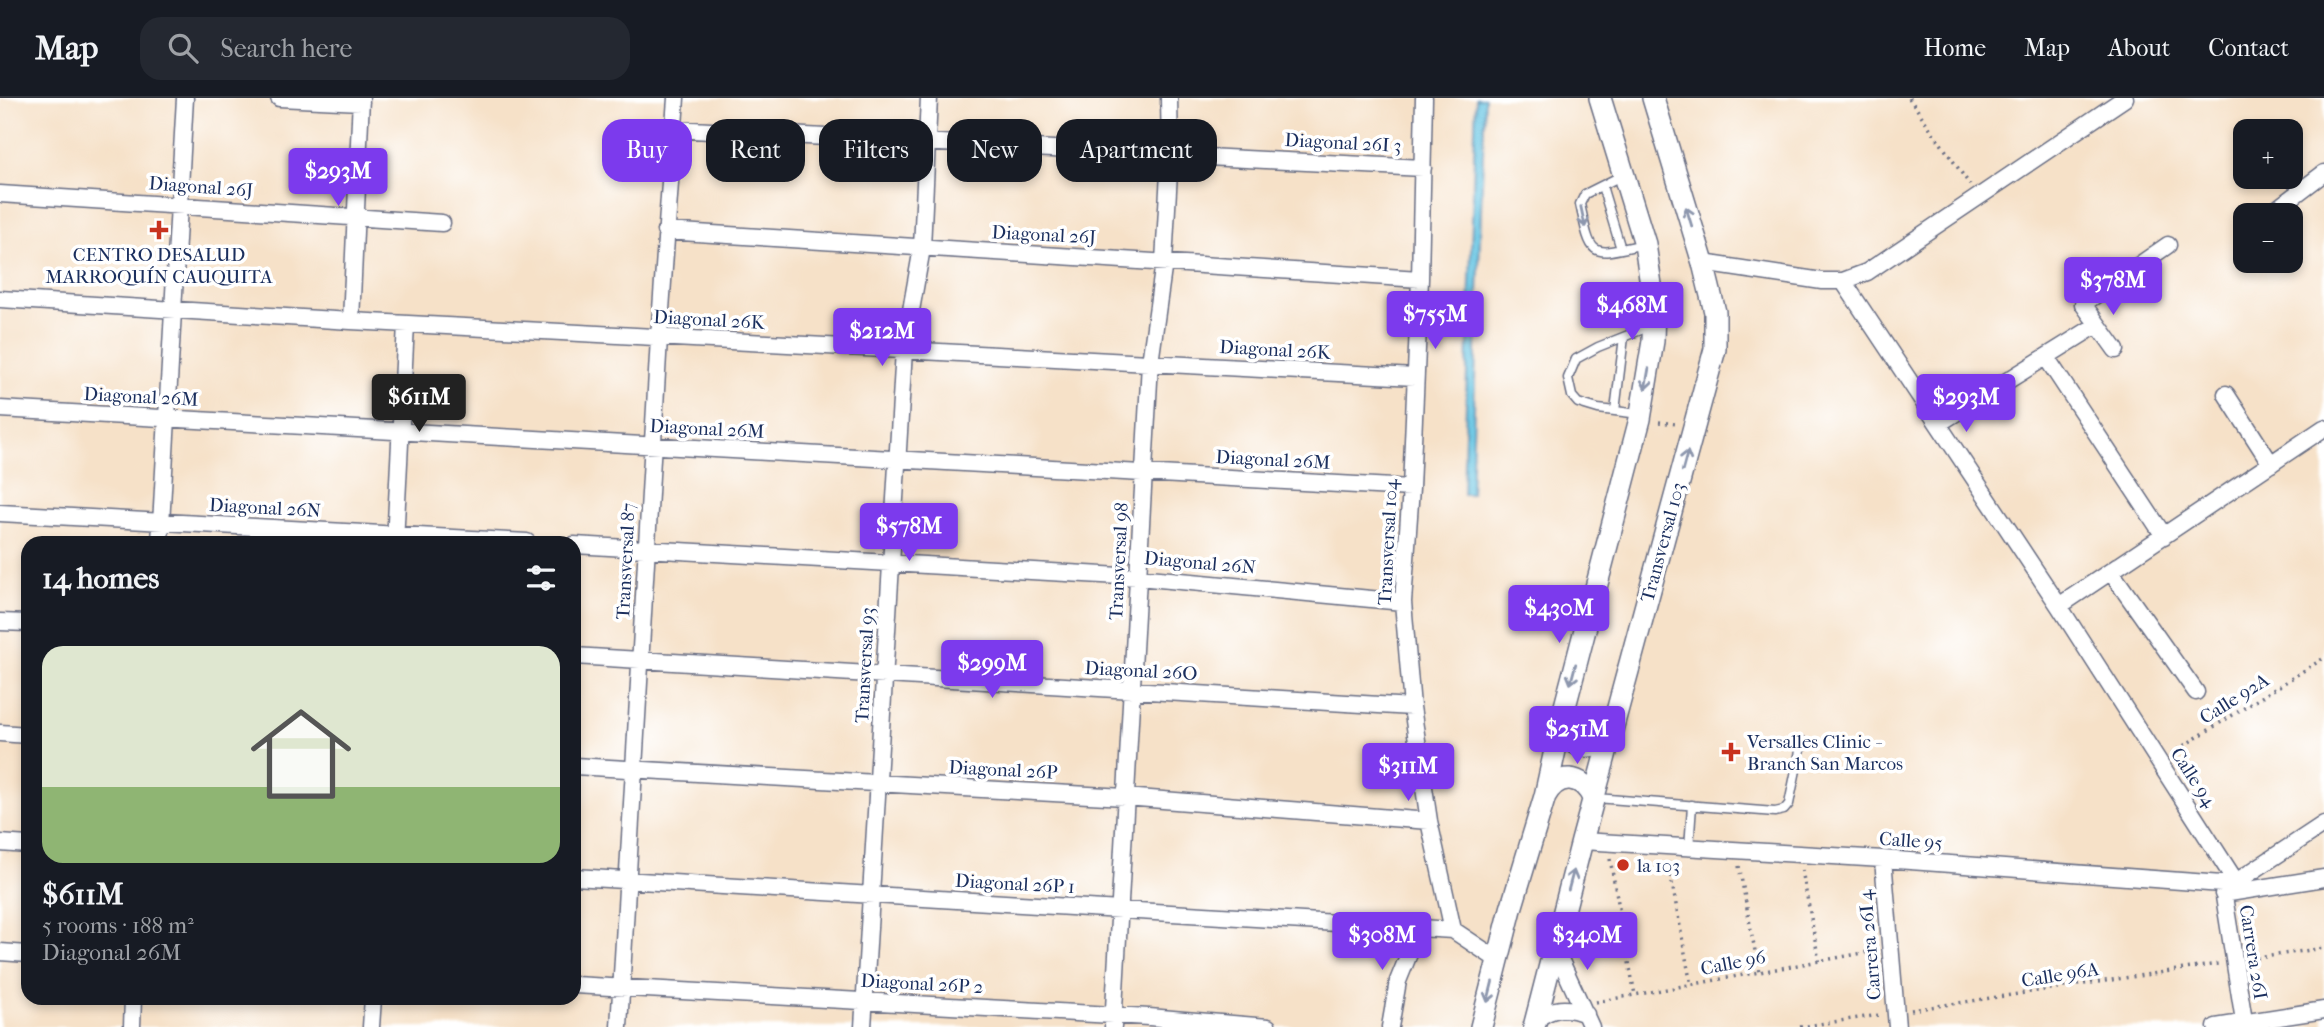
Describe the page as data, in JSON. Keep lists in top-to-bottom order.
{
  "streets": {
    "street": [
      "Diagonal 26I 3",
      "Diagonal 26J",
      "Diagonal 26K",
      "Diagonal 26M",
      "Diagonal 26N",
      "Transversal 104",
      "Transversal 103",
      "Transversal 87",
      "Transversal 98",
      "Transversal 93",
      "Diagonal 26O",
      "Diagonal 26P",
      "Calle 94",
      "Calle 95",
      "Diagonal 26P 1",
      "Carrera 26I 4",
      "Carrera 26I",
      "Diagonal 26P 2"
    ],
    "path": ["Calle 92A", "Calle 96", "Calle 96A"]
  },
  "crossings": [
    ["Diagonal 26I 3", "Transversal 104"],
    ["Diagonal 26J", "Transversal 104"],
    ["Diagonal 26J", "Transversal 87"],
    ["Diagonal 26J", "Transversal 98"],
    ["Diagonal 26J", "Transversal 93"],
    ["Diagonal 26K", "Transversal 104"],
    ["Diagonal 26K", "Transversal 87"],
    ["Diagonal 26K", "Transversal 98"],
    ["Diagonal 26K", "Transversal 93"],
    ["Diagonal 26M", "Transversal 104"],
    ["Diagonal 26M", "Transversal 87"],
    ["Diagonal 26M", "Transversal 98"],
    ["Diagonal 26M", "Transversal 93"],
    ["Diagonal 26N", "Transversal 104"],
    ["Diagonal 26N", "Transversal 87"],
    ["Diagonal 26N", "Transversal 98"],
    ["Diagonal 26N", "Transversal 93"],
    ["Transversal 104", "Diagonal 26O"],
    ["Transversal 104", "Diagonal 26P"],
    ["Transversal 104", "Diagonal 26P 1"],
    ["Transversal 103", "Calle 95"],
    ["Transversal 87", "Diagonal 26O"],
    ["Transversal 87", "Diagonal 26P"],
    ["Transversal 87", "Diagonal 26P 1"],
    ["Transversal 87", "Diagonal 26P 2"],
    ["Transversal 98", "Diagonal 26O"],
    ["Transversal 98", "Diagonal 26P"],
    ["Transversal 98", "Diagonal 26P 1"],
    ["Transversal 98", "Diagonal 26P 2"],
    ["Transversal 93", "Diagonal 26O"],
    ["Transversal 93", "Diagonal 26P"],
    ["Transversal 93", "Diagonal 26P 1"],
    ["Transversal 93", "Diagonal 26P 2"],
    ["Calle 92A", "Calle 94"],
    ["Calle 94", "Calle 95"],
    ["Calle 94", "Carrera 26I"],
    ["Calle 95", "Carrera 26I 4"],
    ["Calle 95", "Carrera 26I"],
    ["Carrera 26I 4", "Calle 96"],
    ["Carrera 26I 4", "Calle 96A"],
    ["Carrera 26I", "Calle 96A"]
  ],
  "places": {
    "health": ["CENTRO DESALUD MARROQUÍN CAUQUITA", "Versalles Clinic - Branch San Marcos"],
    "other": ["la 103"]
  },
  "page": {
    "header": "Map",
    "search": "Search here",
    "nav": [
      "Home",
      "Map",
      "About",
      "Contact"
    ],
    "map_buttons": ["+", "−"],
    "chip": [
      "Buy",
      "Rent",
      "Filters",
      "New",
      "Apartment"
    ],
    "price": [
      "$293M",
      "$378M",
      "$468M",
      "$755M",
      "$212M",
      "$611M",
      "$293M",
      "$578M",
      "$430M",
      "$299M",
      "$251M",
      "$311M",
      "$308M",
      "$340M"
    ],
    "heading": "14 homes",
    "list": [
      {
        "name": "$611M",
        "note": "5 rooms · 188 m² · Diagonal 26M"
      }
    ]
  }
}
